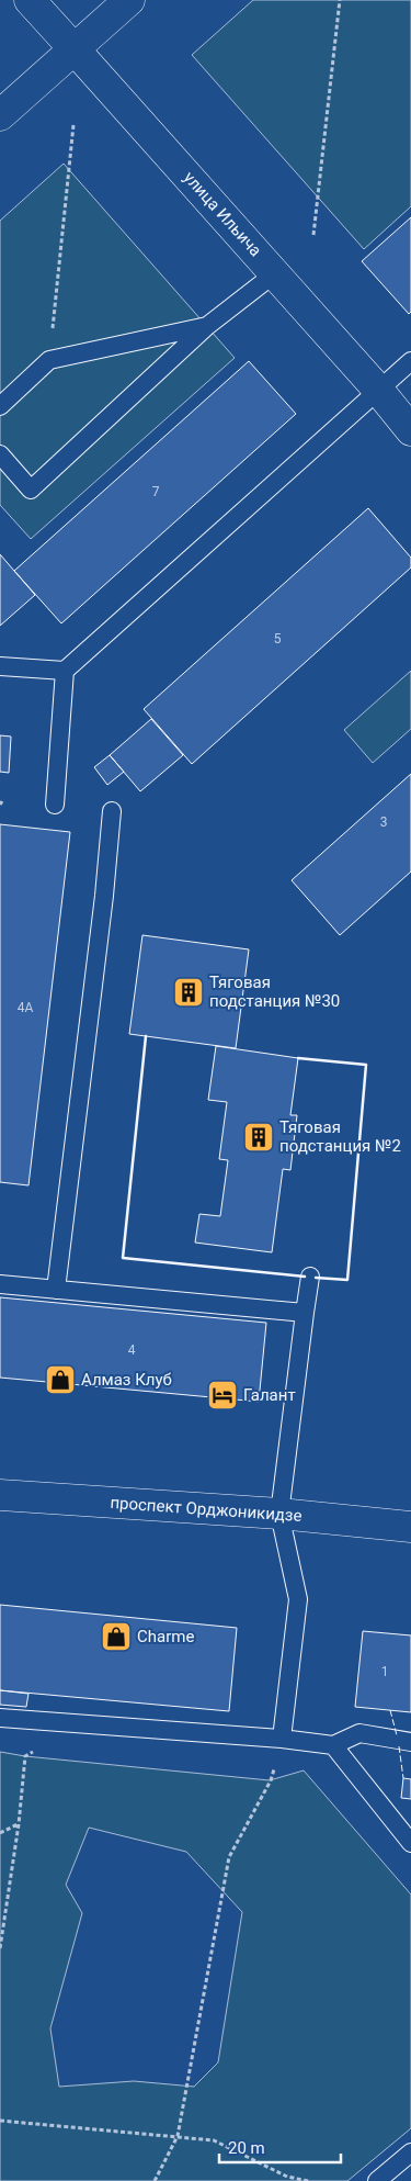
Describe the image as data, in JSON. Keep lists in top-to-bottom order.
{
  "streets": {
    "street": ["улица Ильича", "проспект Орджоникидзе"]
  },
  "places": {
    "building": ["Тяговая подстанция №30", "Тяговая подстанция №2"],
    "shop": ["Алмаз Клуб", "Charme"],
    "hotel": ["Галант"]
  },
  "house_numbers": [
    "7",
    "5",
    "3",
    "4А",
    "4",
    "1"
  ],
  "scale_bar": "20 m"
}
